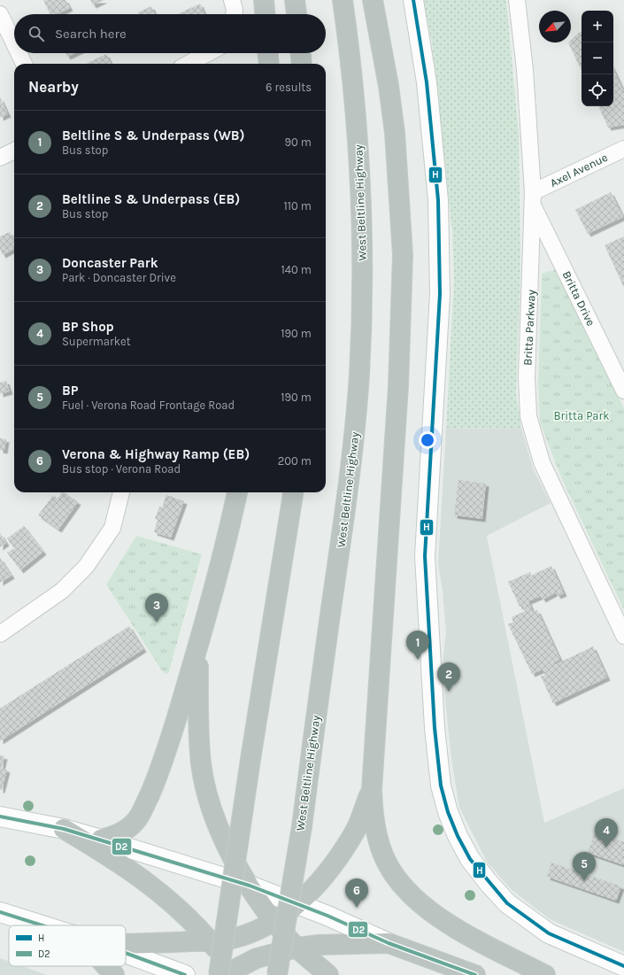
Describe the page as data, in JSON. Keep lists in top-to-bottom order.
{
  "streets": {
    "highway": ["West Beltline Highway"],
    "street": ["Axel Avenue", "Britta Drive", "Britta Parkway"]
  },
  "crossings": [
    ["Axel Avenue", "Britta Drive"],
    ["Axel Avenue", "Britta Parkway"],
    ["Britta Drive", "Britta Parkway"]
  ],
  "parks": ["Britta Park"],
  "lines": ["transit line H", "transit line D2"],
  "legend": ["H", "D2"],
  "north": "bottom left",
  "page": {
    "map_buttons": ["+", "−"],
    "search": "Search here",
    "heading": ["Nearby", "6 results"],
    "list": [
      {
        "mark": "1",
        "name": "Beltline S & Underpass (WB)",
        "note": "Bus stop",
        "value": "90 m"
      },
      {
        "mark": "2",
        "name": "Beltline S & Underpass (EB)",
        "note": "Bus stop",
        "value": "110 m"
      },
      {
        "mark": "3",
        "name": "Doncaster Park",
        "note": "Park · Doncaster Drive",
        "value": "140 m"
      },
      {
        "mark": "4",
        "name": "BP Shop",
        "note": "Supermarket",
        "value": "190 m"
      },
      {
        "mark": "5",
        "name": "BP",
        "note": "Fuel · Verona Road Frontage Road",
        "value": "190 m"
      },
      {
        "mark": "6",
        "name": "Verona & Highway Ramp (EB)",
        "note": "Bus stop · Verona Road",
        "value": "200 m"
      }
    ],
    "pins": [
      "3",
      "1",
      "2",
      "4",
      "5",
      "6"
    ]
  }
}
